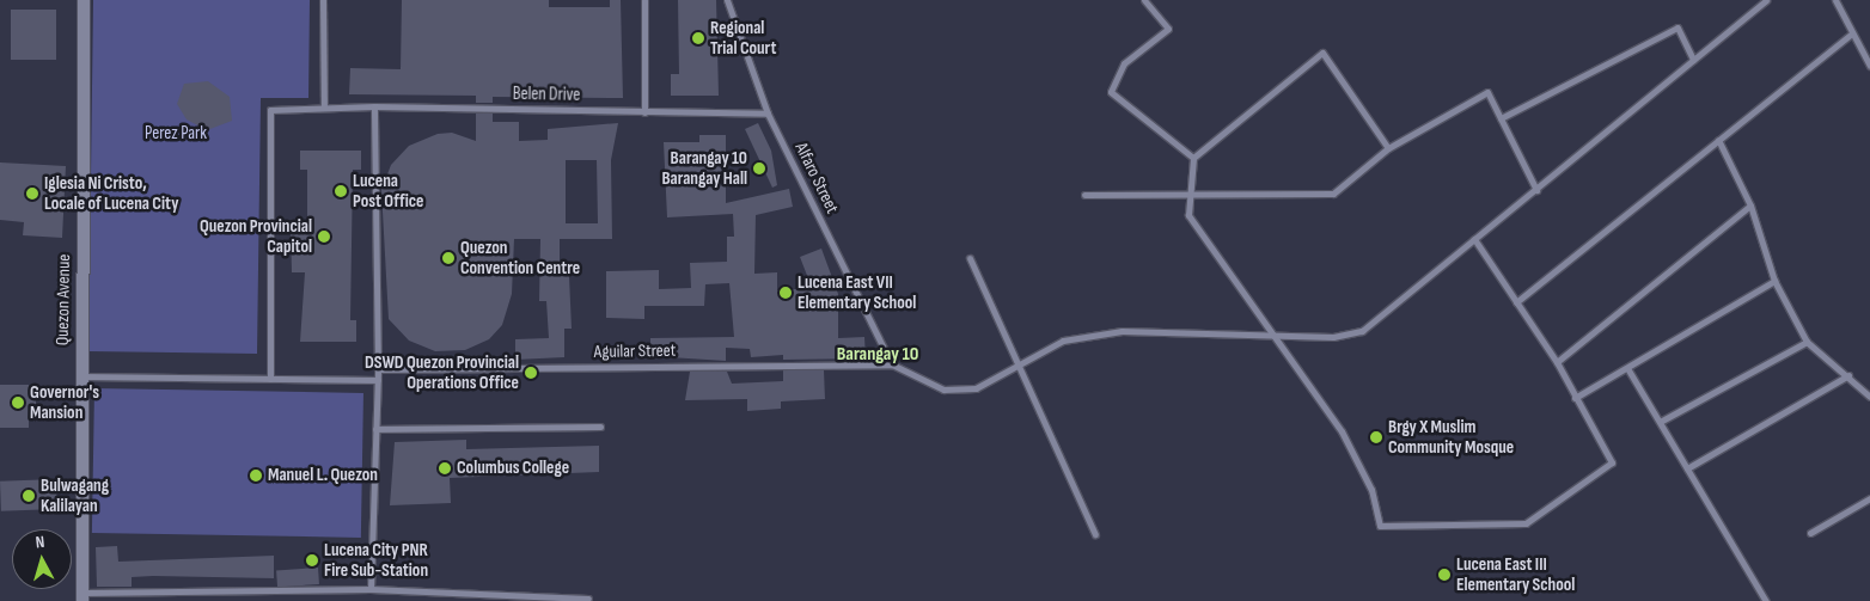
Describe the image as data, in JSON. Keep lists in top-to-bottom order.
{
  "streets": {
    "main road": ["Quezon Avenue"],
    "street": ["Belen Drive", "Alfaro Street", "Aguilar Street"]
  },
  "crossings": [
    ["Belen Drive", "Alfaro Street"],
    ["Alfaro Street", "Aguilar Street"]
  ],
  "districts": ["Barangay 10"],
  "parks": ["Perez Park"],
  "places": [
    "Regional Trial Court",
    "Barangay 10 Barangay Hall",
    "Lucena Post Office",
    "Iglesia Ni Cristo, Locale of Lucena City",
    "Quezon Provincial Capitol",
    "Quezon Convention Centre",
    "Lucena East VII Elementary School",
    "DSWD Quezon Provincial Operations Office",
    "Governor's Mansion",
    "Brgy X Muslim Community Mosque",
    "Columbus College",
    "Manuel L. Quezon",
    "Bulwagang Kalilayan",
    "Lucena City PNR Fire Sub-Station",
    "Lucena East III Elementary School"
  ],
  "north": "top"
}
